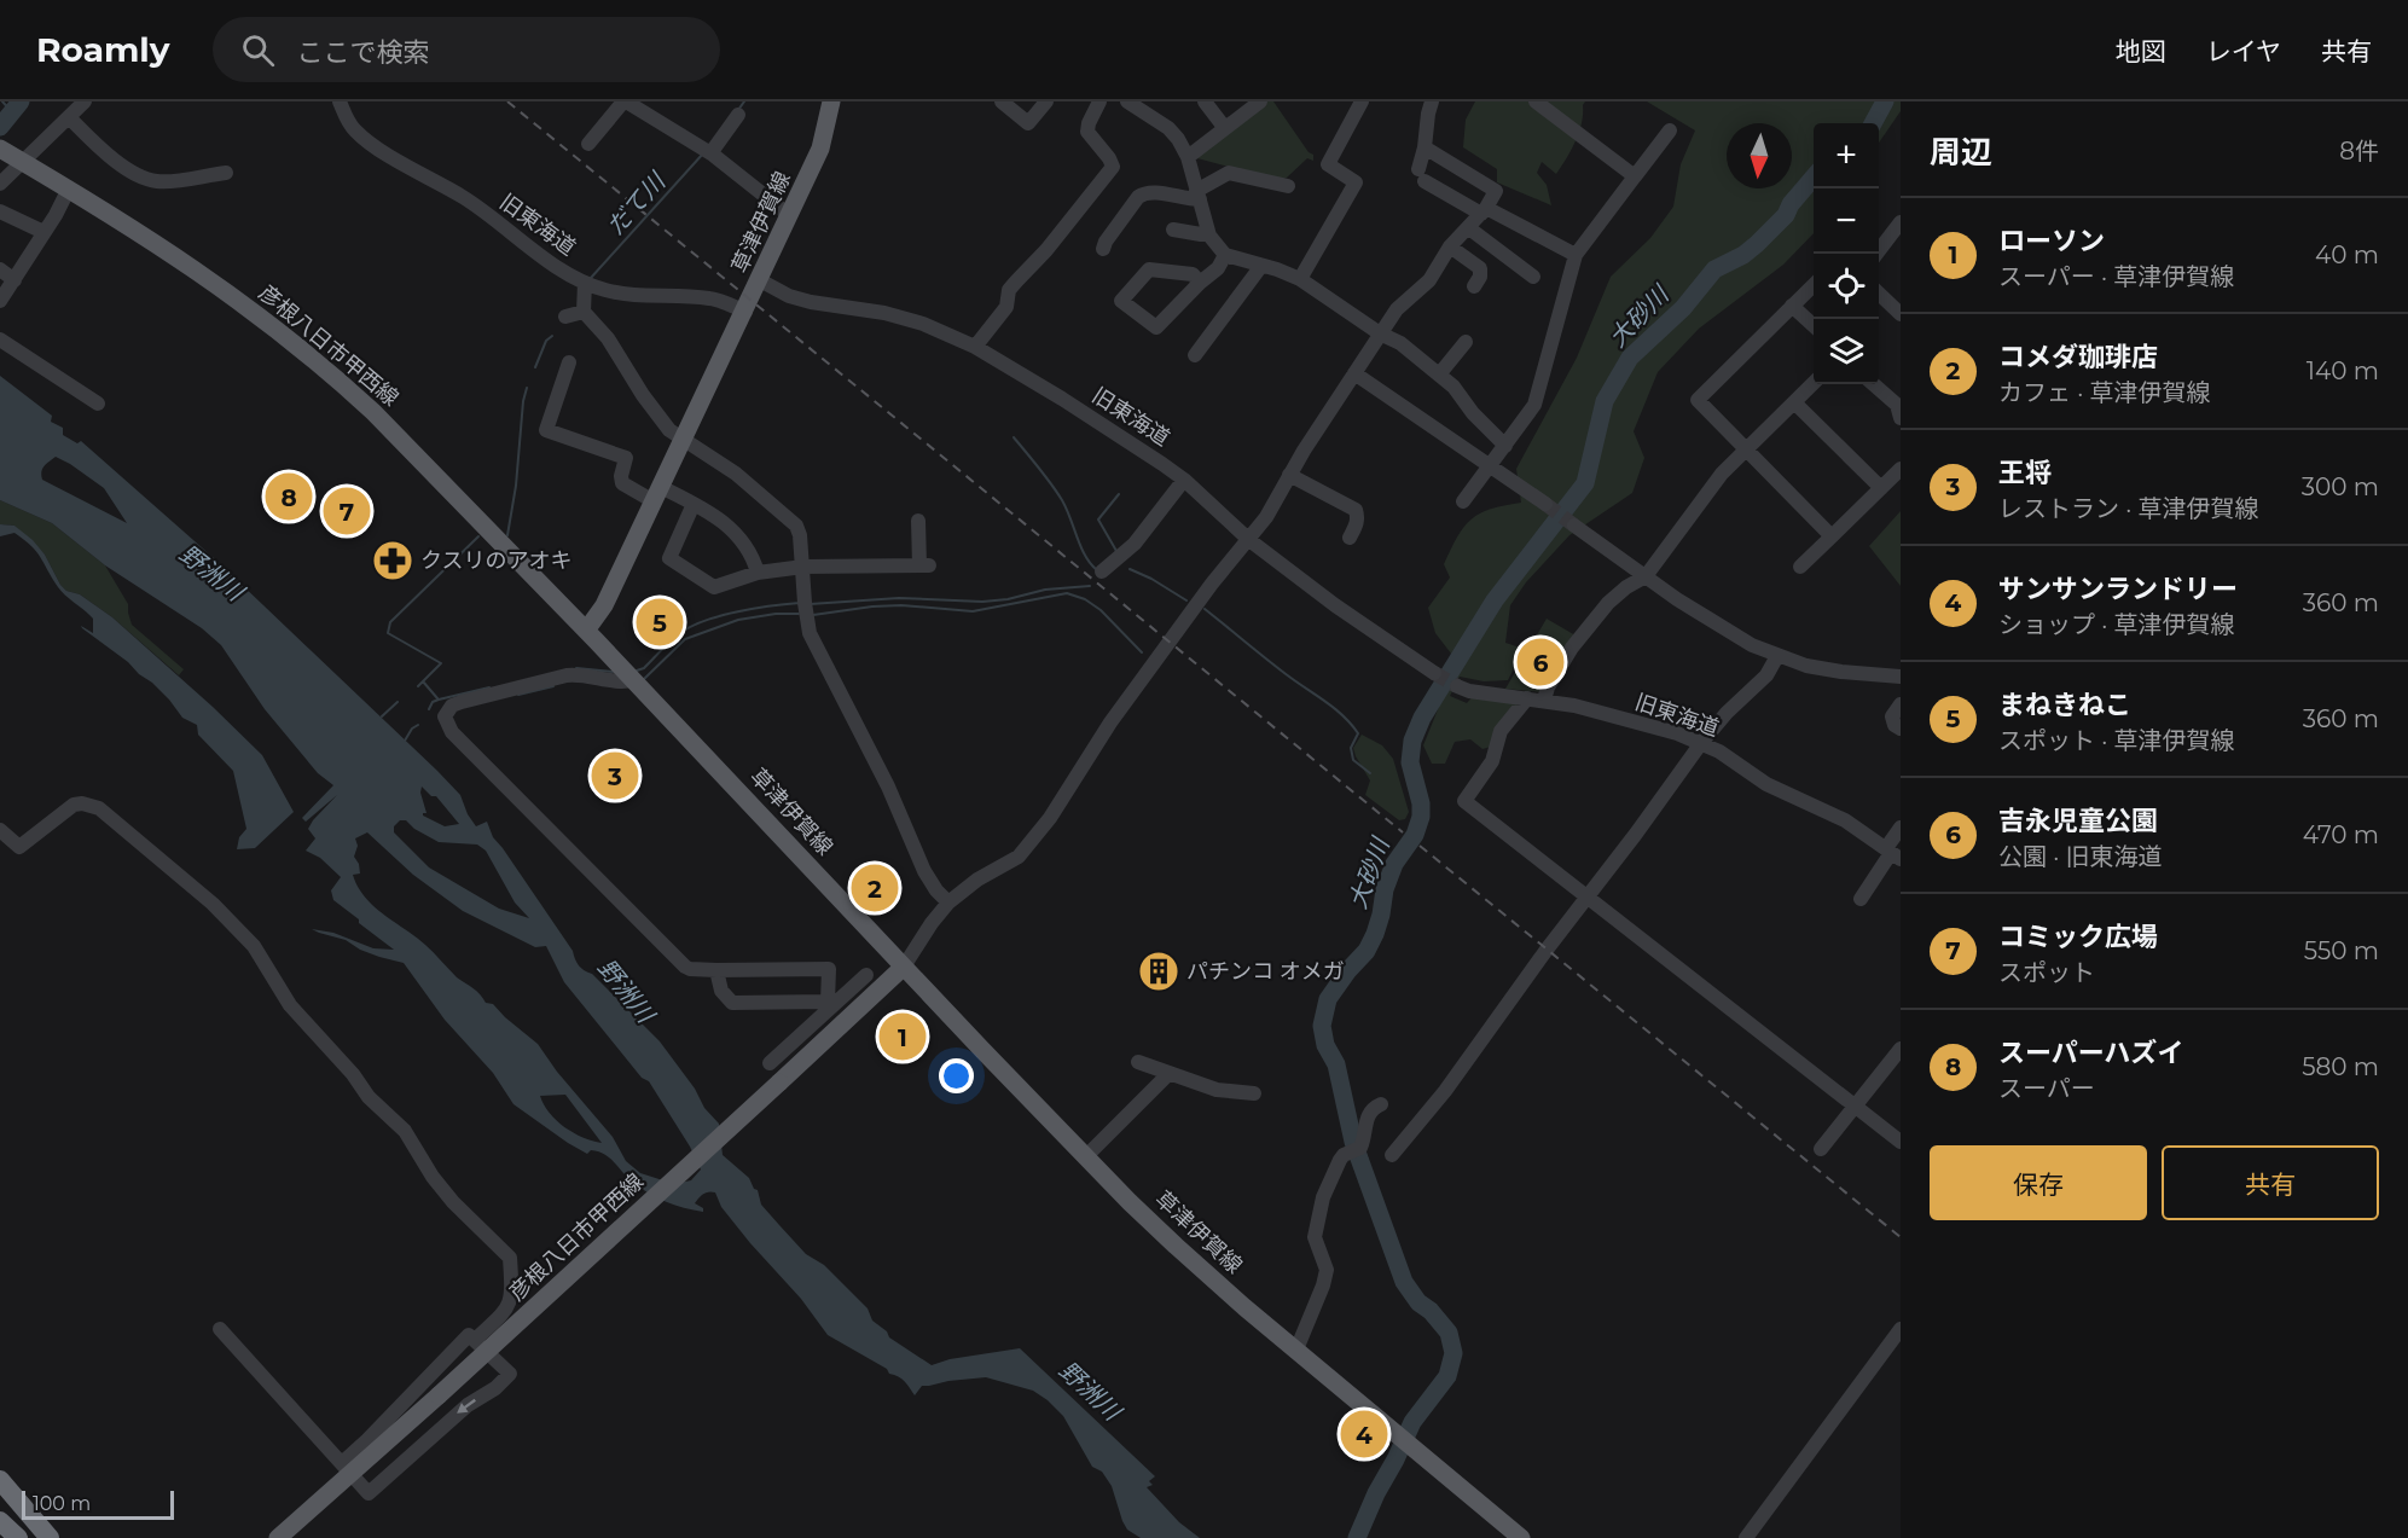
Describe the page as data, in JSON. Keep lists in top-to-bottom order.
{
  "streets": {
    "main road": ["草津伊賀線", "彦根八日市甲西線"],
    "street": ["旧東海道"]
  },
  "crossings": [
    ["草津伊賀線", "旧東海道"],
    ["草津伊賀線", "彦根八日市甲西線"]
  ],
  "water": ["だて川", "大砂川", "野洲川"],
  "places": {
    "pharmacy": ["クスリのアオキ"],
    "building": ["パチンコ オメガ"]
  },
  "scale_bar": "100 m",
  "north": "bottom",
  "page": {
    "header": "Roamly",
    "search": "ここで検索",
    "nav": ["地図", "レイヤ", "共有"],
    "heading": ["周辺", "8件"],
    "map_buttons": ["+", "−"],
    "list": [
      {
        "mark": "1",
        "name": "ローソン",
        "note": "スーパー · 草津伊賀線",
        "value": "40 m"
      },
      {
        "mark": "2",
        "name": "コメダ珈琲店",
        "note": "カフェ · 草津伊賀線",
        "value": "140 m"
      },
      {
        "mark": "3",
        "name": "王将",
        "note": "レストラン · 草津伊賀線",
        "value": "300 m"
      },
      {
        "mark": "4",
        "name": "サンサンランドリー",
        "note": "ショップ · 草津伊賀線",
        "value": "360 m"
      },
      {
        "mark": "5",
        "name": "まねきねこ",
        "note": "スポット · 草津伊賀線",
        "value": "360 m"
      },
      {
        "mark": "6",
        "name": "吉永児童公園",
        "note": "公園 · 旧東海道",
        "value": "470 m"
      },
      {
        "mark": "7",
        "name": "コミック広場",
        "note": "スポット",
        "value": "550 m"
      },
      {
        "mark": "8",
        "name": "スーパーハズイ",
        "note": "スーパー",
        "value": "580 m"
      }
    ],
    "pins": [
      "8",
      "7",
      "5",
      "6",
      "3",
      "2",
      "1",
      "4"
    ],
    "buttons": ["保存", "共有"],
    "scale": "100 m"
  }
}
